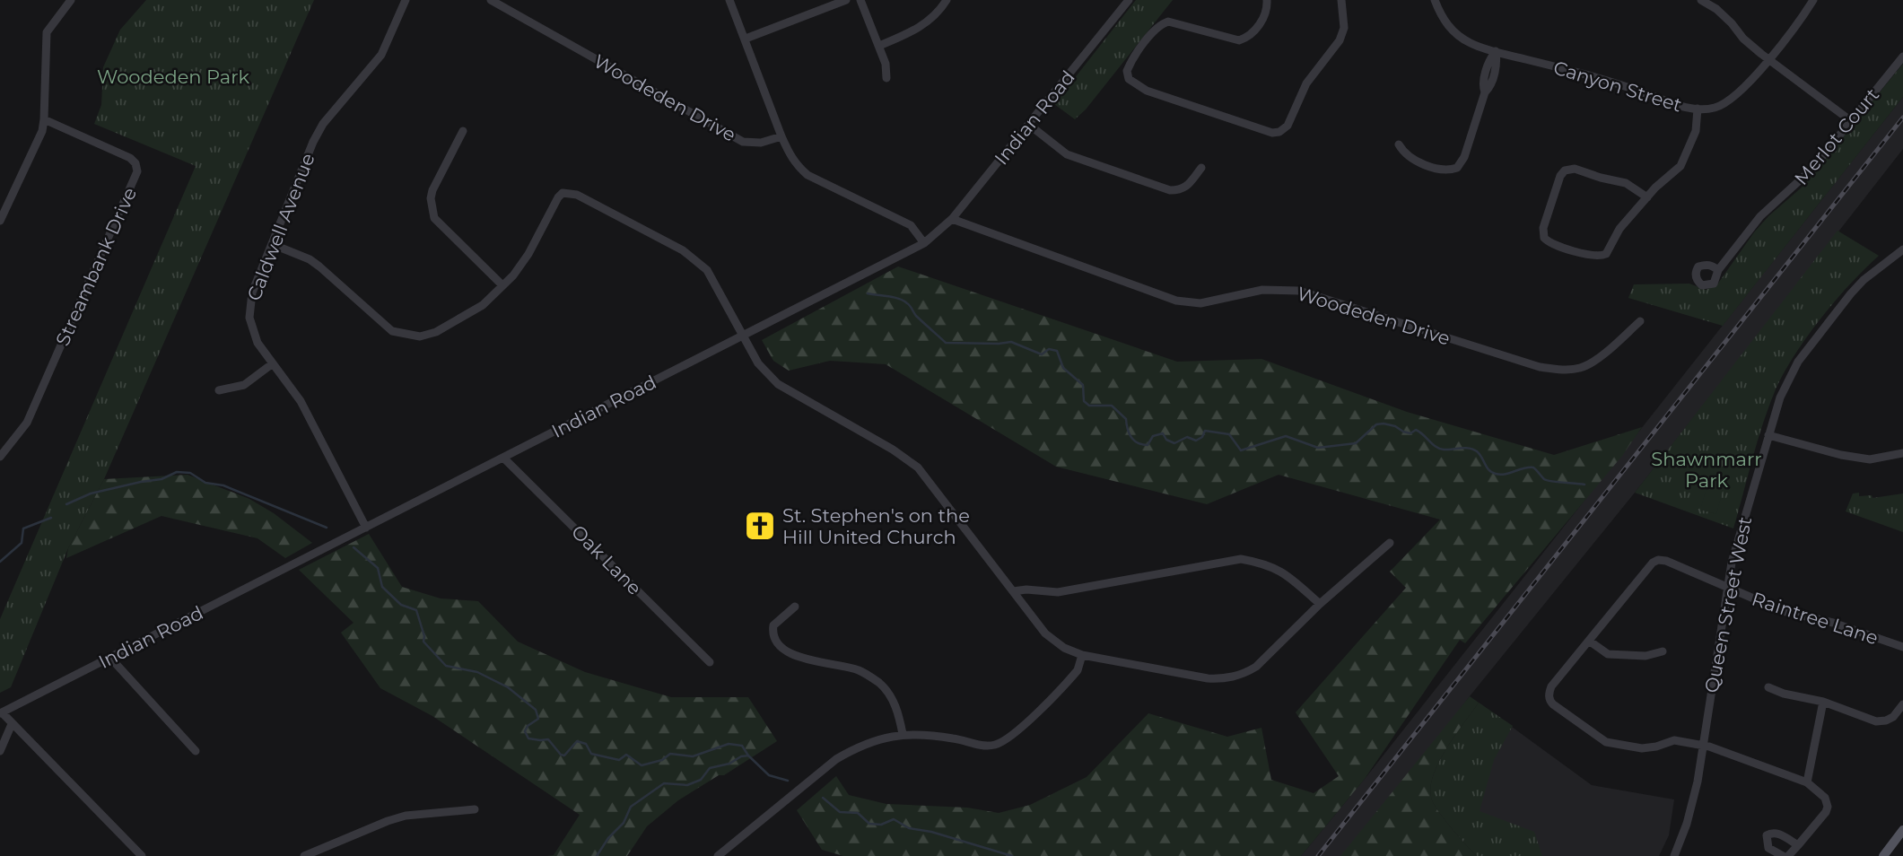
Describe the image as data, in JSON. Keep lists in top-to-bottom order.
{
  "streets": {
    "street": [
      "Canyon Street",
      "Woodeden Drive",
      "Indian Road",
      "Merlot Court",
      "Caldwell Avenue",
      "Streambank Drive",
      "Oak Lane",
      "Queen Street West",
      "Raintree Lane"
    ]
  },
  "crossings": [
    ["Woodeden Drive", "Indian Road"],
    ["Indian Road", "Caldwell Avenue"],
    ["Indian Road", "Oak Lane"],
    ["Queen Street West", "Raintree Lane"]
  ],
  "parks": ["Woodeden Park", "Shawnmarr Park"],
  "places": {
    "church": ["St. Stephen's on the Hill United Church"]
  }
}
